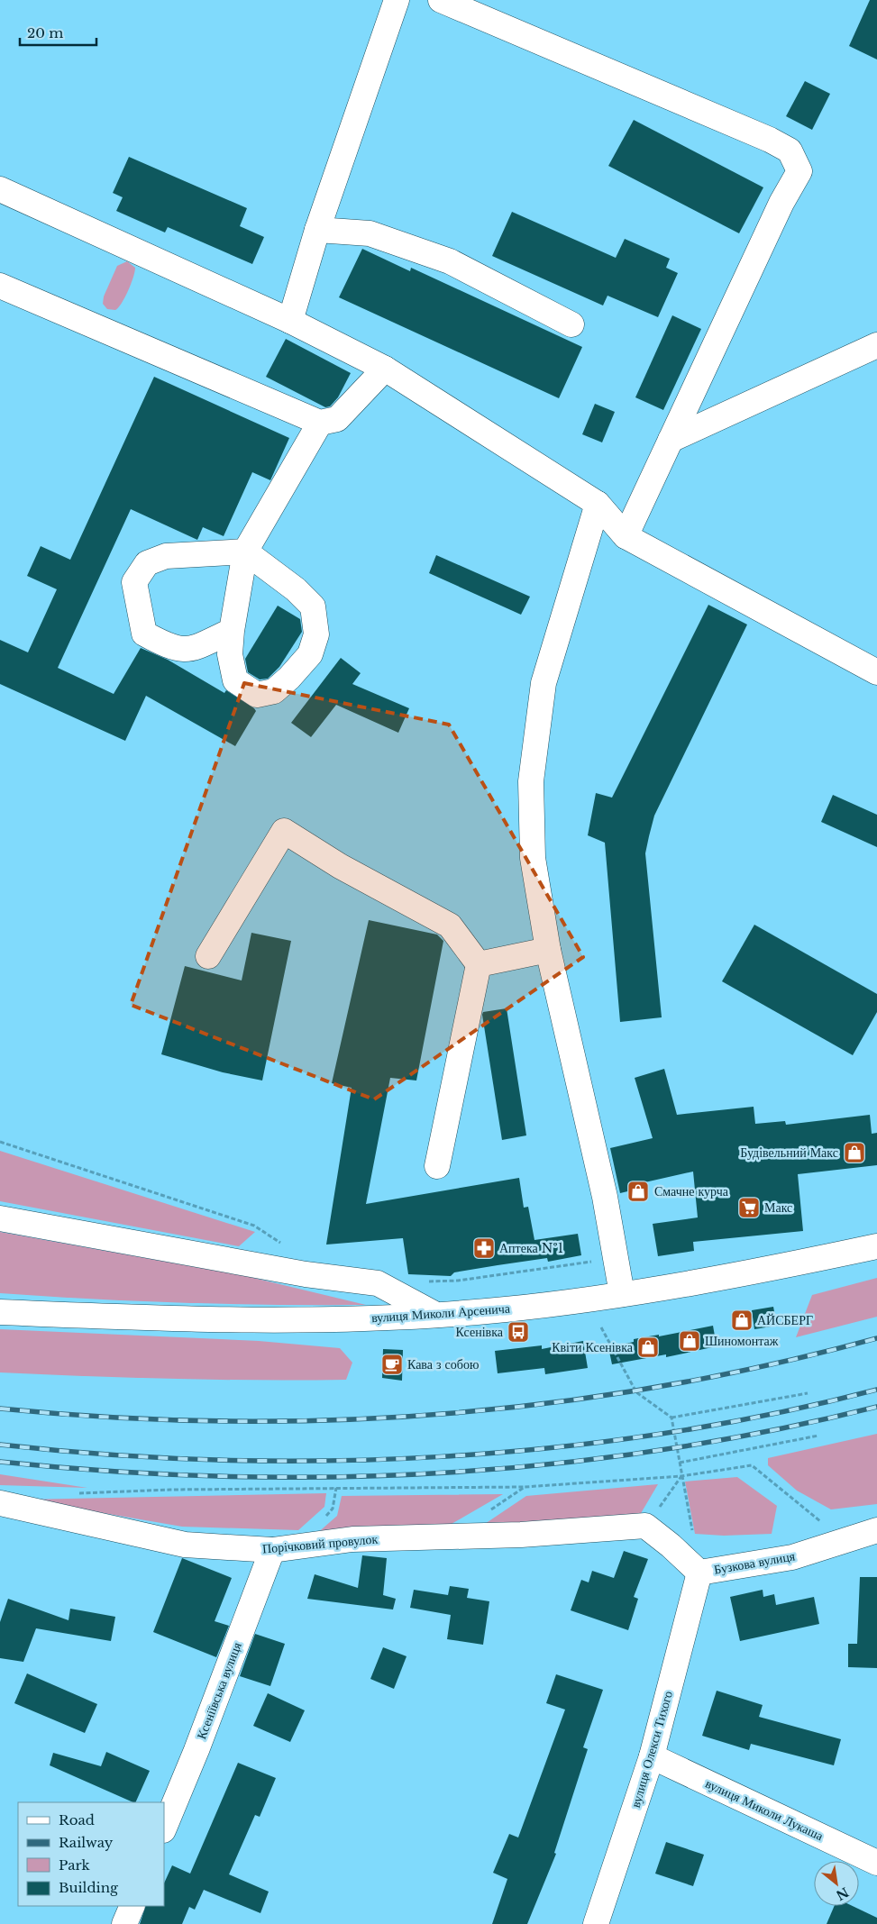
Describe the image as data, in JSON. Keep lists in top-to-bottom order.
{
  "streets": {
    "street": [
      "вулиця Миколи Арсенича",
      "Порічковий провулок",
      "Бузкова вулиця",
      "Ксеніївська вулиця",
      "вулиця Олекси Тихого",
      "вулиця Миколи Лукаша"
    ]
  },
  "crossings": [
    ["Порічковий провулок", "Бузкова вулиця"],
    ["Порічковий провулок", "Ксеніївська вулиця"],
    ["Бузкова вулиця", "вулиця Олекси Тихого"],
    ["вулиця Олекси Тихого", "вулиця Миколи Лукаша"]
  ],
  "places": {
    "shop": [
      "Будівельний Макс",
      "Смачне курча",
      "АЙСБЕРГ",
      "Шиномонтаж",
      "Квіти Ксенівка"
    ],
    "supermarket": ["Макс"],
    "pharmacy": ["Аптека №1"],
    "bus stop": ["Ксенівка"],
    "cafe": ["Кава з собою"]
  },
  "legend": [
    "Road",
    "Railway",
    "Park",
    "Building"
  ],
  "scale_bar": "20 m",
  "north": "bottom right"
}
